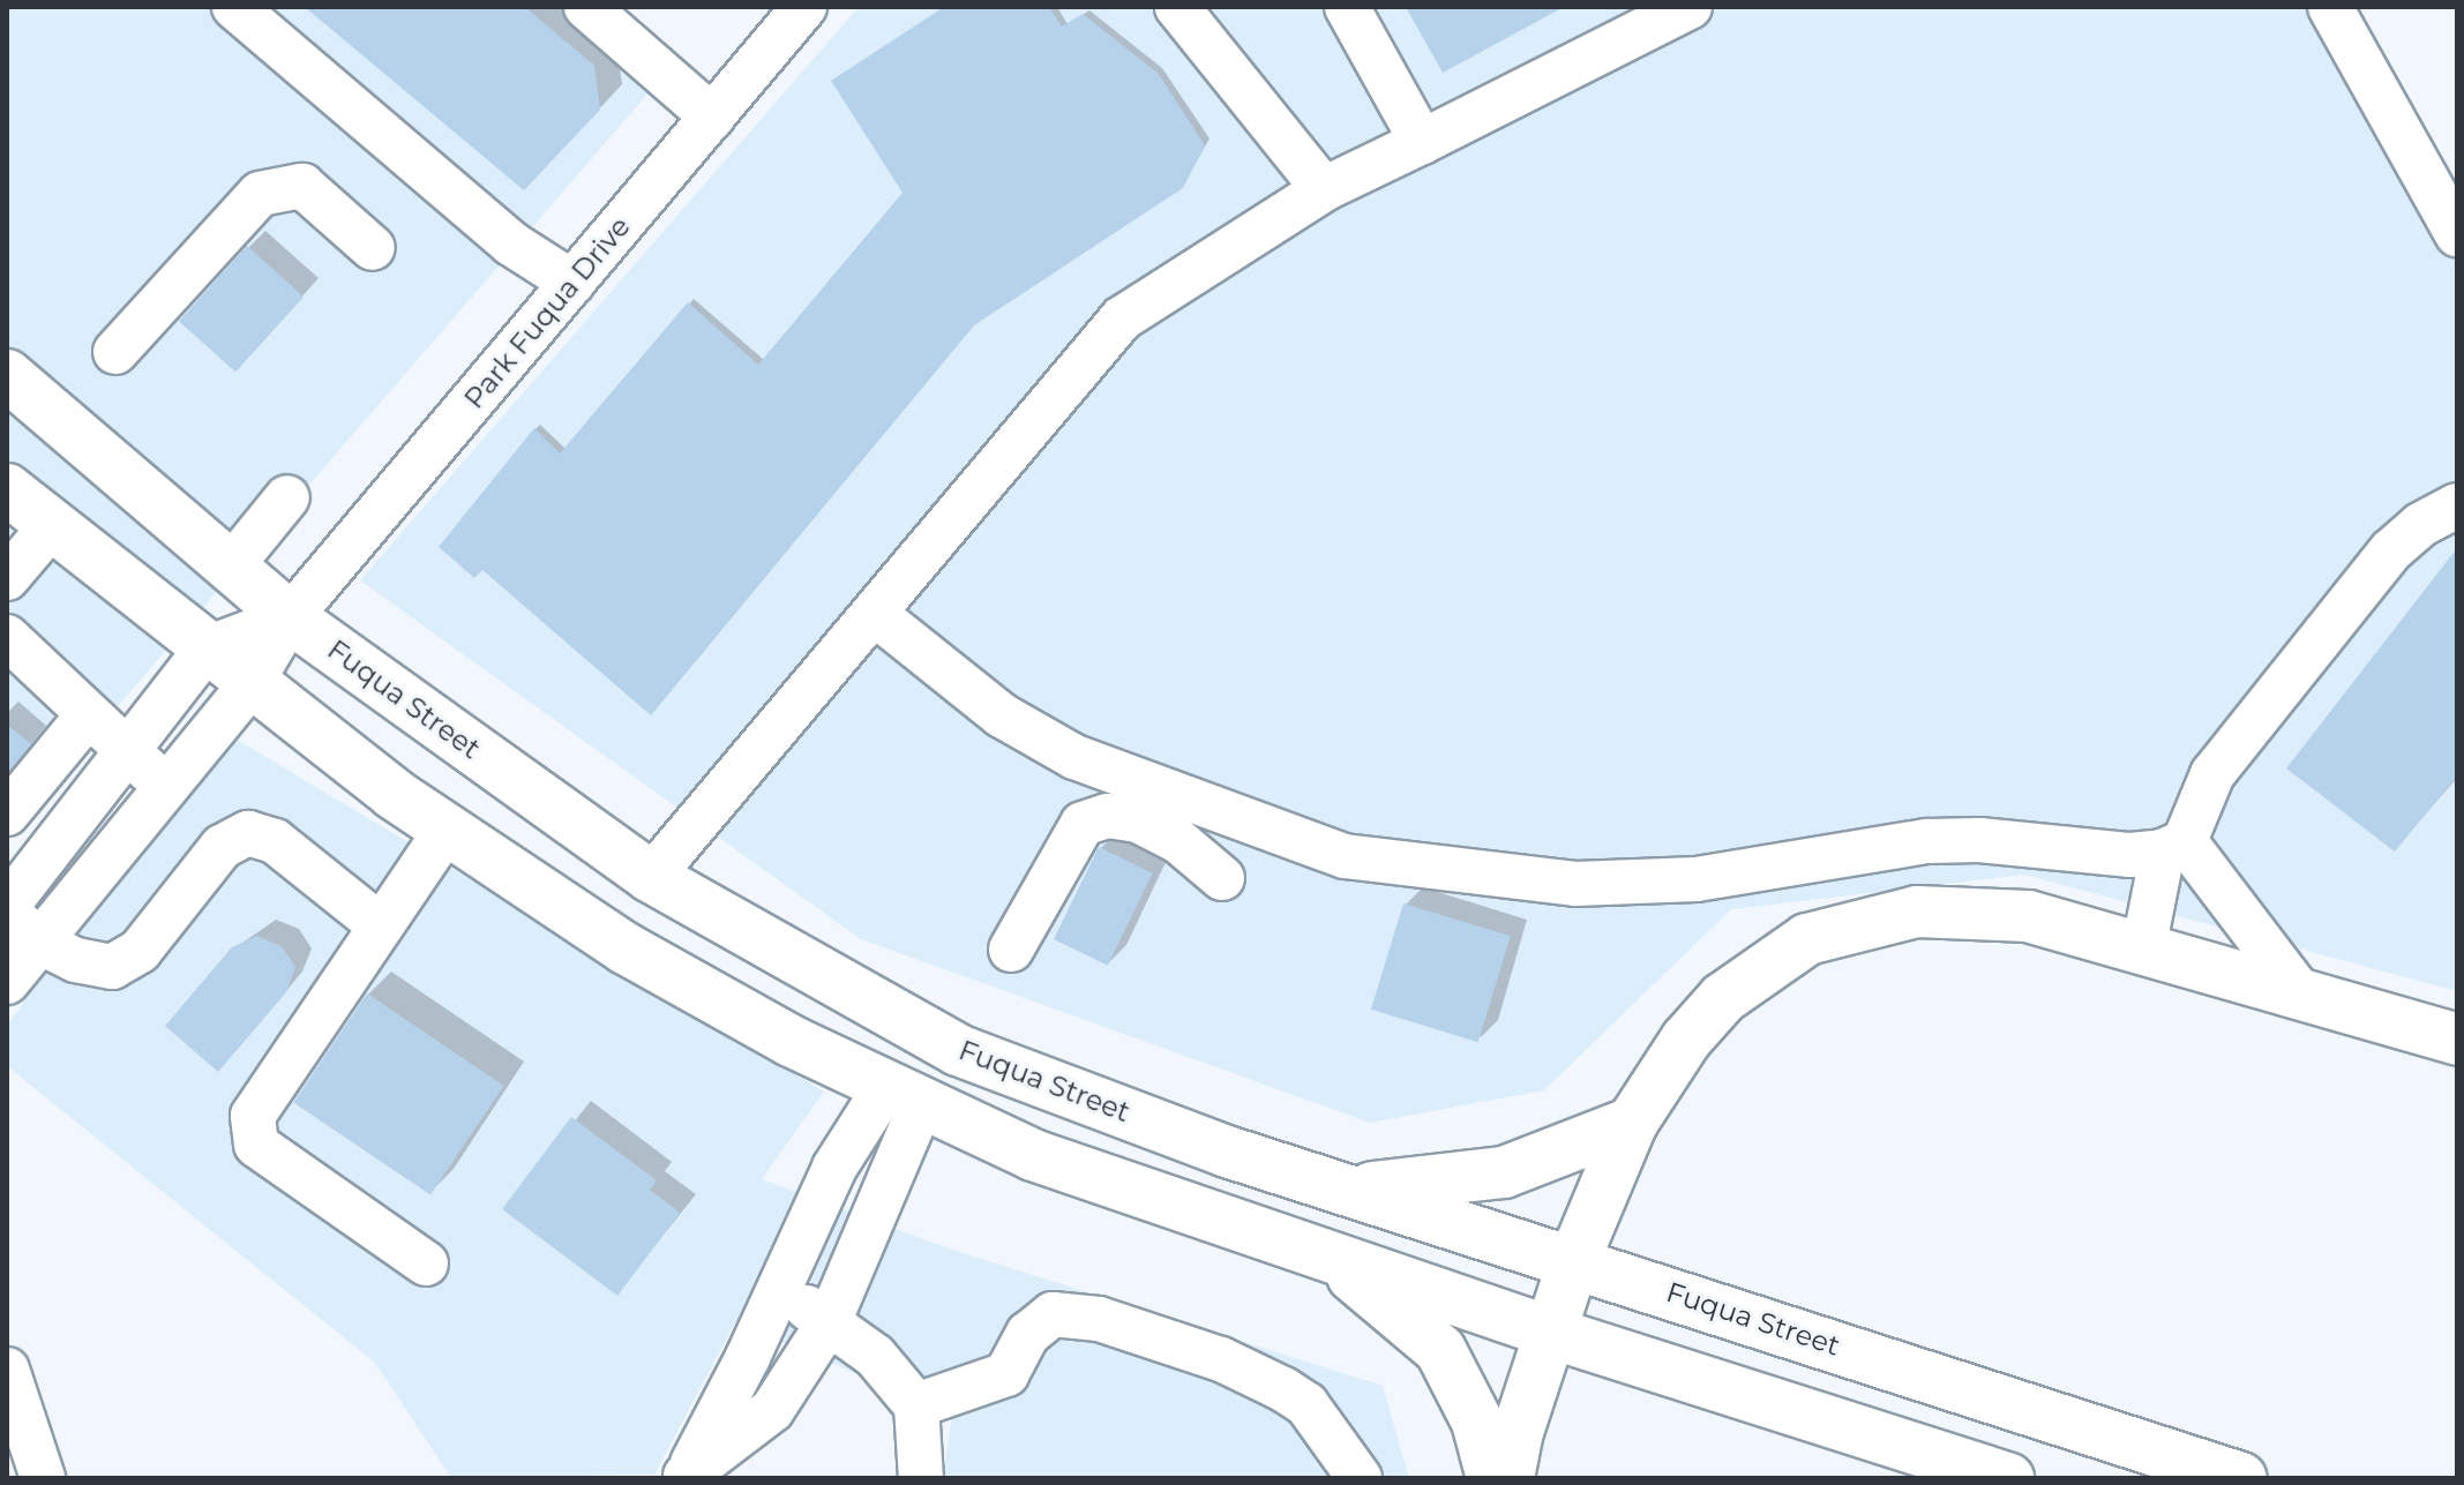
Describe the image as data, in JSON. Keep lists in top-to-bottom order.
{
  "streets": {
    "main road": ["Fuqua Street"],
    "street": ["Park Fuqua Drive"]
  },
  "crossings": [
    ["Park Fuqua Drive", "Fuqua Street"]
  ]
}
